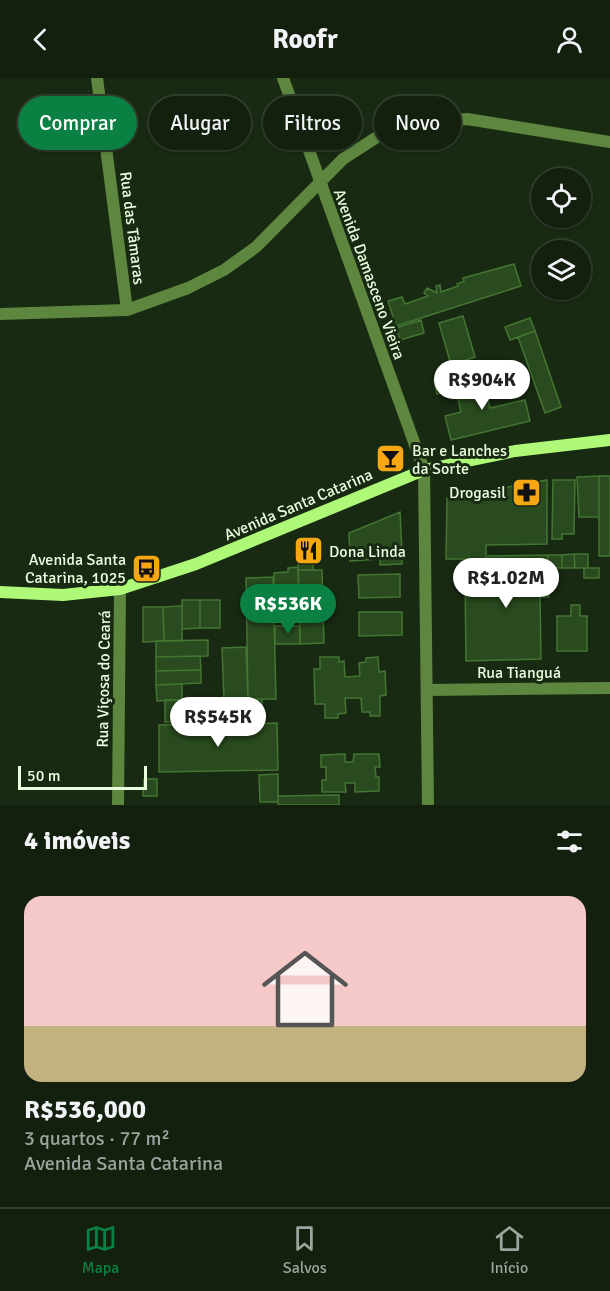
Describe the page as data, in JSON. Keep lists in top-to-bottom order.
{
  "streets": {
    "street": [
      "Rua das Tâmaras",
      "Avenida Damasceno Vieira",
      "Avenida Santa Catarina",
      "Rua Tianguá",
      "Rua Viçosa do Ceará"
    ]
  },
  "crossings": [
    ["Avenida Damasceno Vieira", "Avenida Santa Catarina"],
    ["Avenida Damasceno Vieira", "Rua Tianguá"],
    ["Avenida Santa Catarina", "Rua Viçosa do Ceará"]
  ],
  "places": {
    "bar": ["Bar e Lanches da Sorte"],
    "pharmacy": ["Drogasil"],
    "restaurant": ["Dona Linda"],
    "bus stop": ["Avenida Santa Catarina, 1025"]
  },
  "scale_bar": "50 m",
  "page": {
    "header": "Roofr",
    "chip": [
      "Comprar",
      "Alugar",
      "Filtros",
      "Novo"
    ],
    "price": [
      "R$904K",
      "R$1.02M",
      "R$536K",
      "R$545K"
    ],
    "scale": "50 m",
    "heading": "4 imóveis",
    "list": [
      {
        "name": "R$536,000",
        "note": "3 quartos · 77 m² · Avenida Santa Catarina"
      }
    ],
    "tabs": ["Mapa", "Salvos", "Início"]
  }
}
